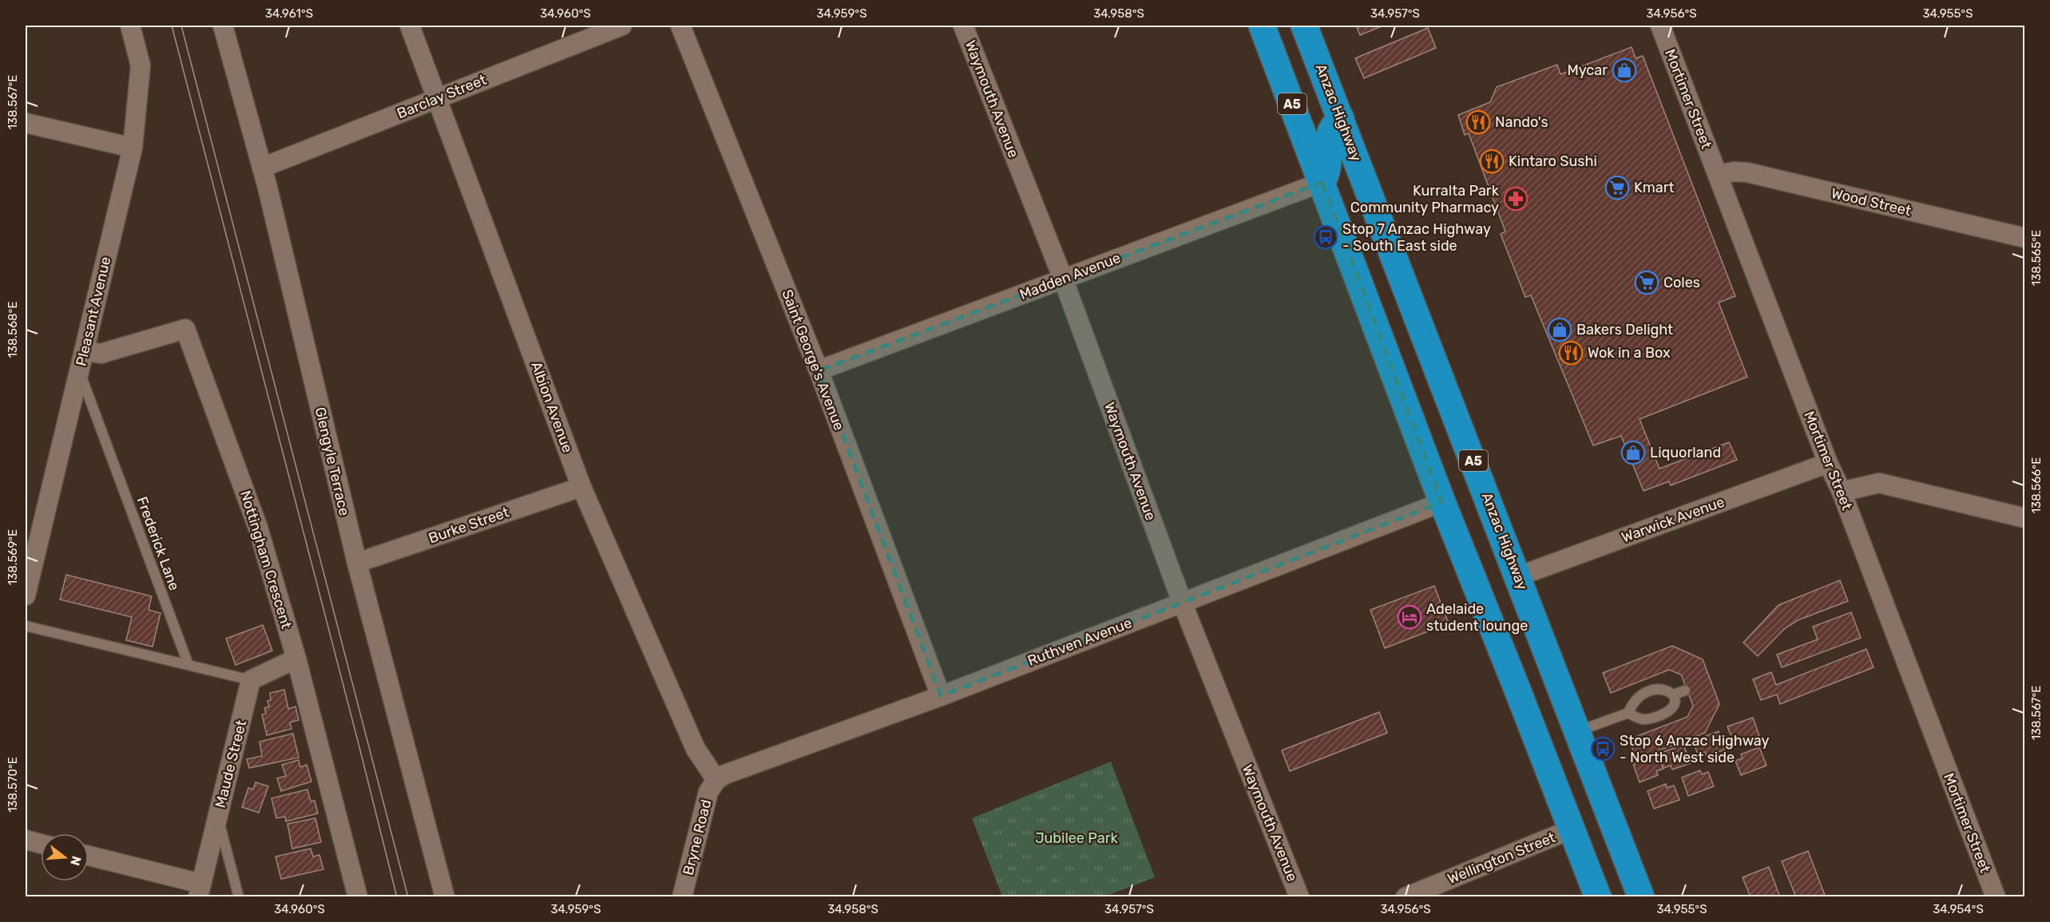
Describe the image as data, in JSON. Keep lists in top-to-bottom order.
{
  "streets": {
    "highway": ["A5", "Anzac Highway"],
    "street": [
      "Barclay Street",
      "Waymouth Avenue",
      "Mortimer Street",
      "Wood Street",
      "Madden Avenue",
      "Pleasant Avenue",
      "Saint George's Avenue",
      "Albion Avenue",
      "Glengyle Terrace",
      "Warwick Avenue",
      "Burke Street",
      "Nottingham Crescent",
      "Ruthven Avenue",
      "Maude Street",
      "Bryne Road",
      "Wellington Street"
    ],
    "lane": ["Frederick Lane"]
  },
  "crossings": [
    ["Barclay Street", "Albion Avenue"],
    ["Barclay Street", "Glengyle Terrace"],
    ["Waymouth Avenue", "Madden Avenue"],
    ["Waymouth Avenue", "Ruthven Avenue"],
    ["Mortimer Street", "Wood Street"],
    ["Mortimer Street", "Warwick Avenue"],
    ["A5", "Madden Avenue"],
    ["A5", "Ruthven Avenue"],
    ["A5", "Wellington Street"],
    ["Anzac Highway", "Warwick Avenue"],
    ["Madden Avenue", "Saint George's Avenue"],
    ["Pleasant Avenue", "Frederick Lane"],
    ["Pleasant Avenue", "Nottingham Crescent"],
    ["Saint George's Avenue", "Ruthven Avenue"],
    ["Albion Avenue", "Burke Street"],
    ["Albion Avenue", "Ruthven Avenue"],
    ["Albion Avenue", "Bryne Road"],
    ["Glengyle Terrace", "Burke Street"],
    ["Ruthven Avenue", "Bryne Road"]
  ],
  "parks": ["Jubilee Park"],
  "places": {
    "shop": ["Mycar", "Bakers Delight", "Liquorland"],
    "restaurant": ["Nando's", "Kintaro Sushi", "Wok in a Box"],
    "supermarket": ["Kmart", "Coles"],
    "pharmacy": ["Kurralta Park Community Pharmacy"],
    "bus stop": ["Stop 7 Anzac Highway - South East side", "Stop 6 Anzac Highway - North West side"],
    "hotel": ["Adelaide student lounge"]
  },
  "north": "right",
  "coordinates": [
    "34.961°S",
    "34.960°S",
    "34.959°S",
    "34.958°S",
    "34.957°S",
    "34.956°S",
    "34.955°S",
    "138.567°E",
    "138.565°E",
    "138.568°E",
    "138.566°E",
    "138.569°E",
    "138.570°E",
    "34.954°S"
  ]
}
